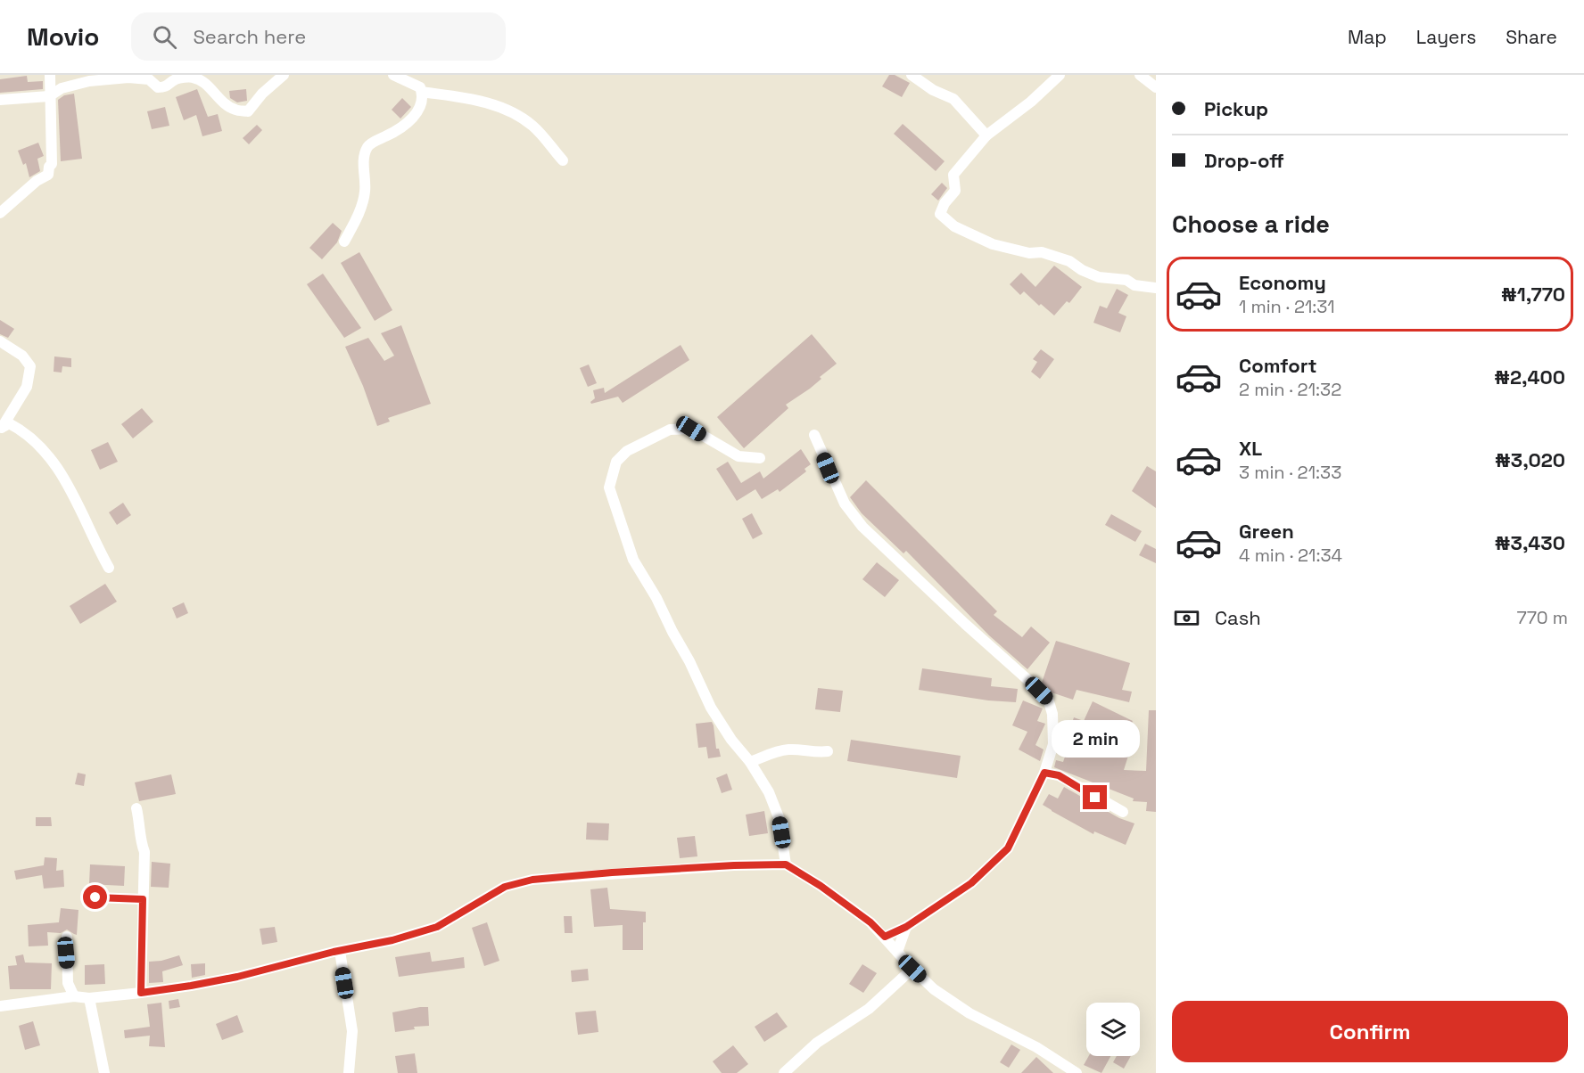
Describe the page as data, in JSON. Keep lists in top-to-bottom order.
{
  "page": {
    "header": "Movio",
    "search": "Search here",
    "nav": ["Map", "Layers", "Share"],
    "banner": ["Pickup", "Drop-off"],
    "heading": "Choose a ride",
    "list": [
      {
        "name": "Economy",
        "note": "1 min · 21:31",
        "value": "₦1,770"
      },
      {
        "name": "Comfort",
        "note": "2 min · 21:32",
        "value": "₦2,400"
      },
      {
        "name": "XL",
        "note": "3 min · 21:33",
        "value": "₦3,020"
      },
      {
        "name": "Green",
        "note": "4 min · 21:34",
        "value": "₦3,430"
      }
    ],
    "pay": ["Cash", "770 m"],
    "bubble": "2 min",
    "buttons": "Confirm"
  }
}
